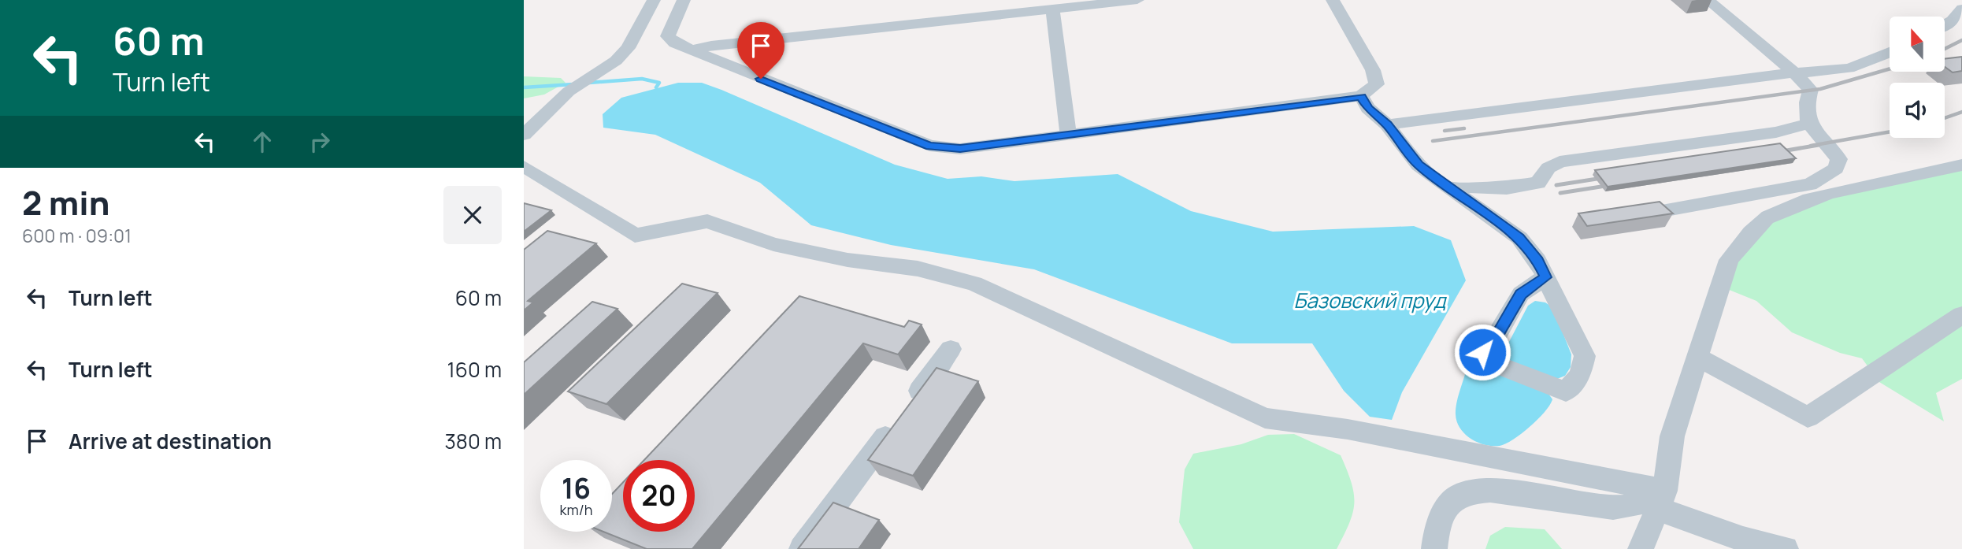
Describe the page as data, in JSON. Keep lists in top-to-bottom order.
{
  "water": ["Базовский пруд"],
  "north": "top",
  "page": {
    "turn": ["60 m", "Turn left"],
    "heading": ["2 min", "600 m · 09:01"],
    "list": [
      {
        "name": "Turn left",
        "value": "60 m"
      },
      {
        "name": "Turn left",
        "value": "160 m"
      },
      {
        "name": "Arrive at destination",
        "value": "380 m"
      }
    ],
    "speed": "16 km/h",
    "limit": "20"
  }
}
